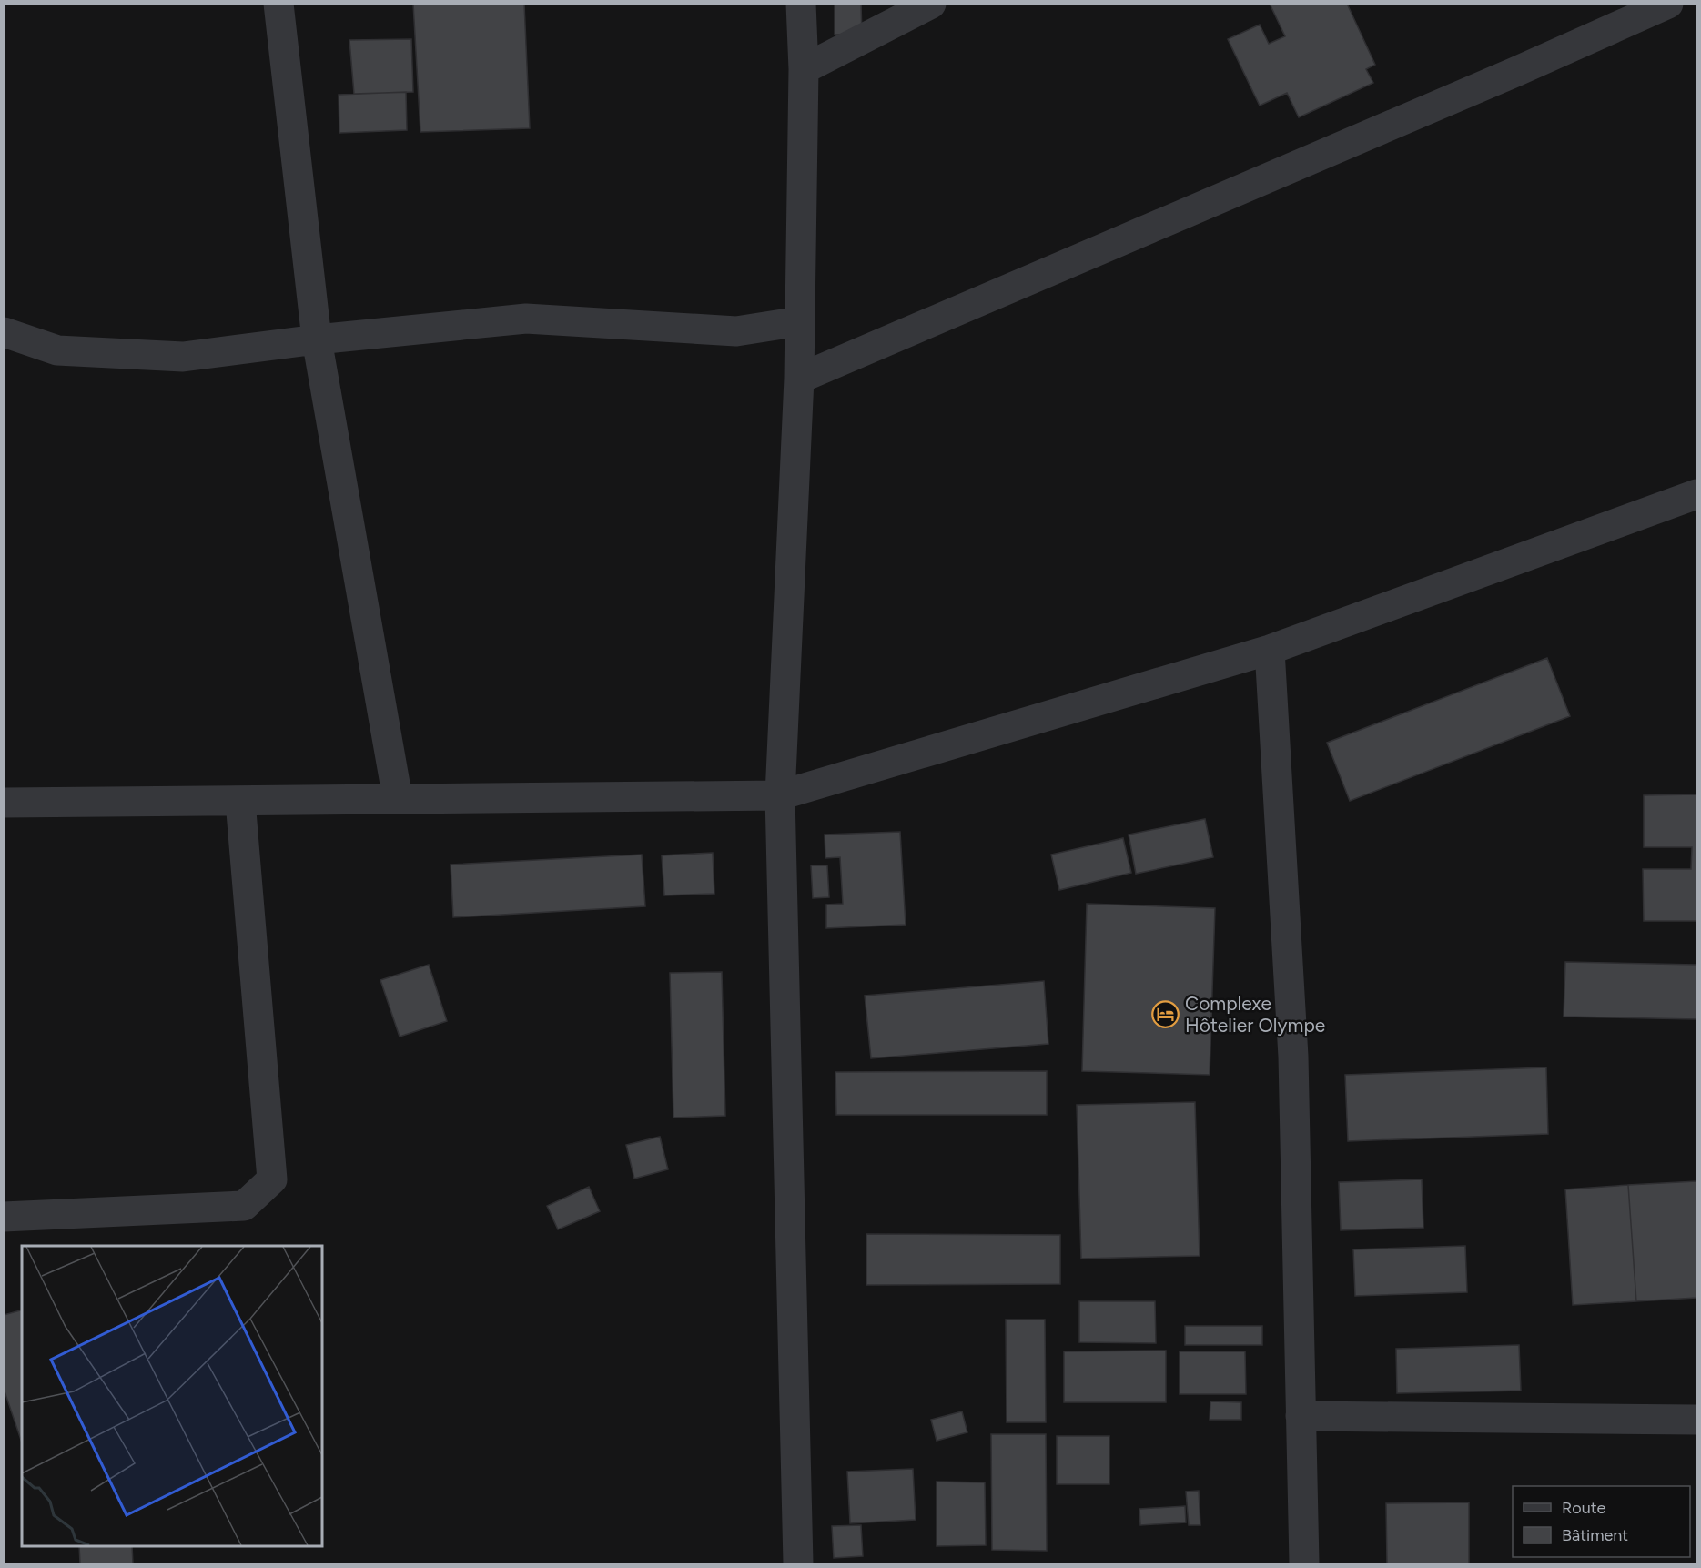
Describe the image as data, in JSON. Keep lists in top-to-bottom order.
{
  "places": {
    "hotel": ["Complexe Hôtelier Olympe"]
  },
  "legend": ["Route", "Bâtiment"]
}
